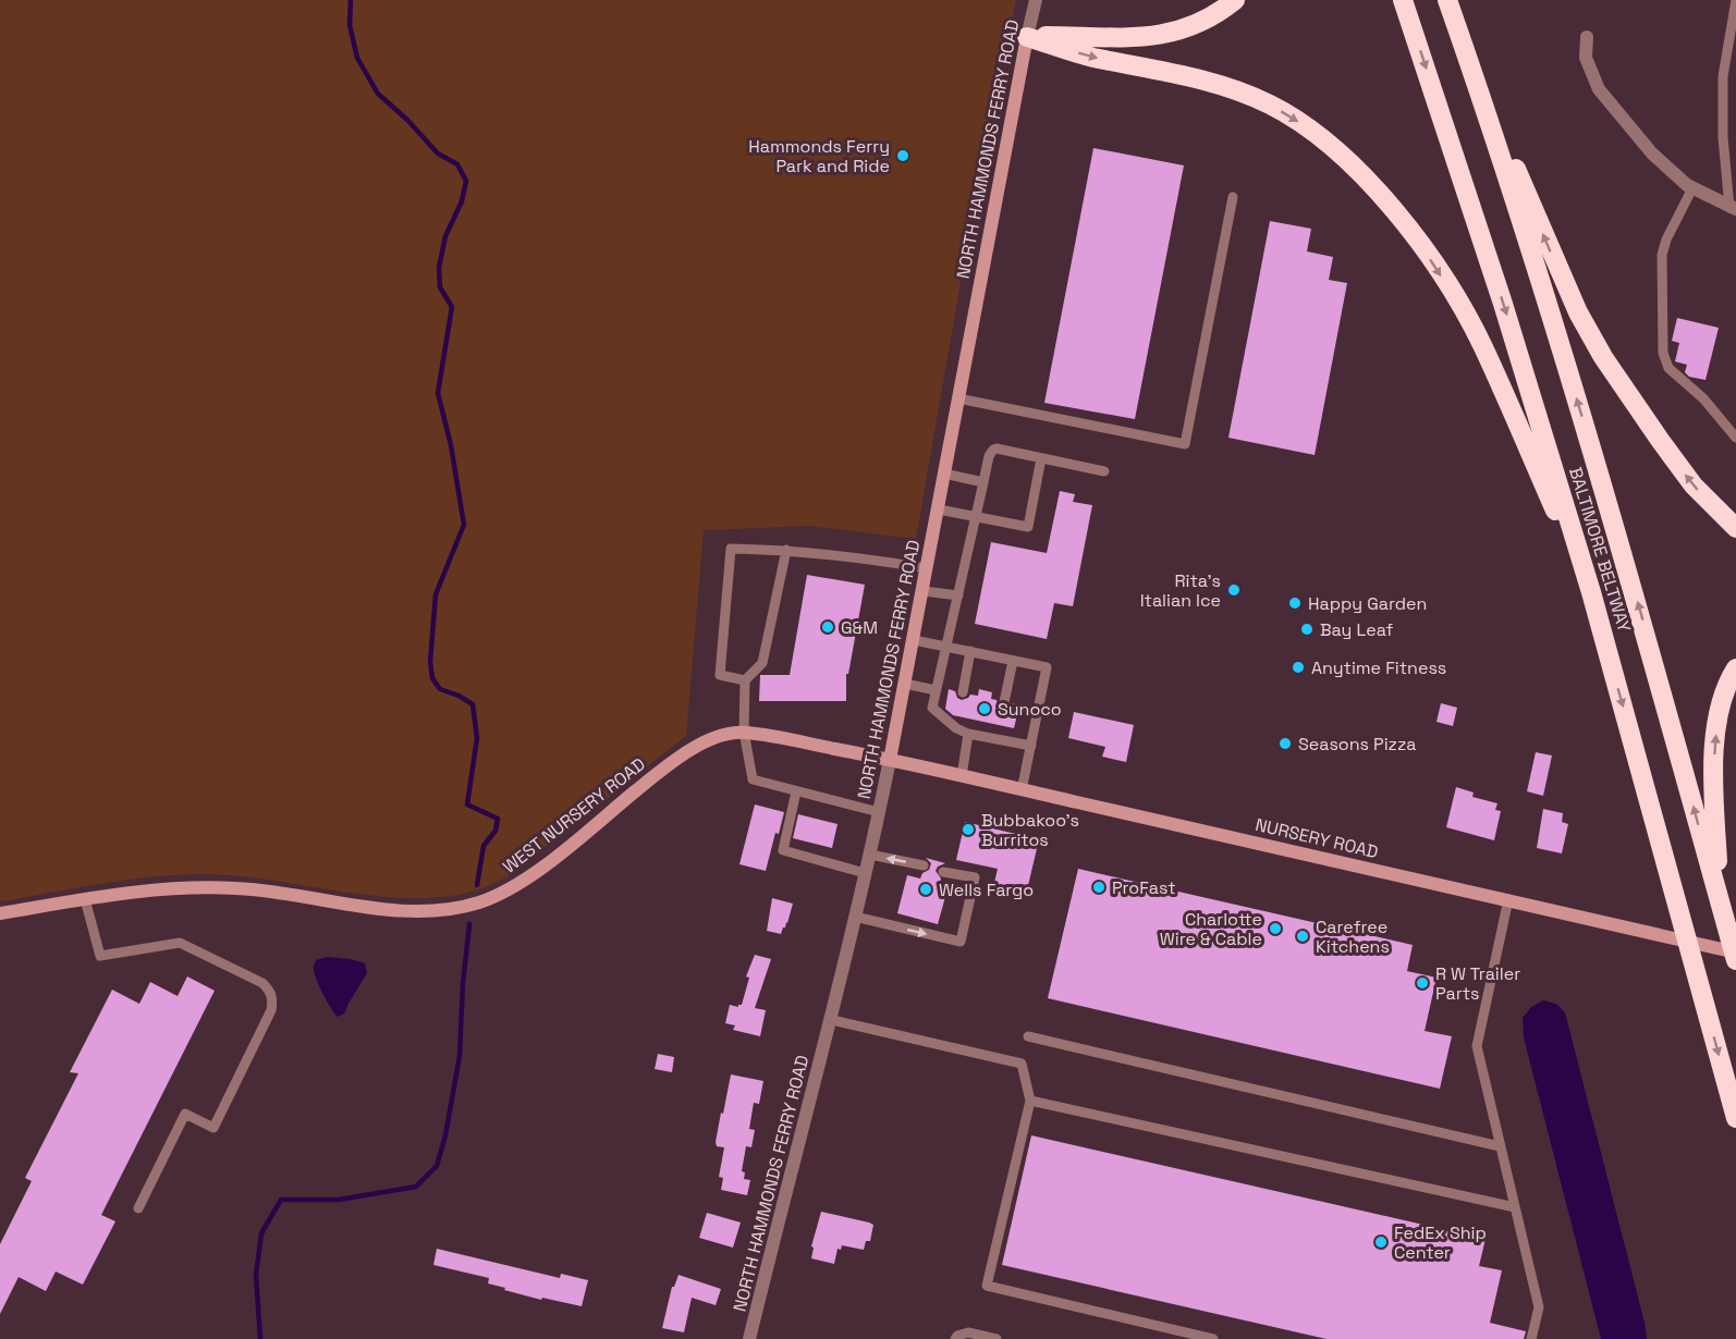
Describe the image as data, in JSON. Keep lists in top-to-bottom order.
{
  "streets": {
    "highway": ["BALTIMORE BELTWAY"],
    "main road": ["NORTH HAMMONDS FERRY ROAD", "WEST NURSERY ROAD", "NURSERY ROAD"]
  },
  "crossings": [
    ["NORTH HAMMONDS FERRY ROAD", "WEST NURSERY ROAD"],
    ["NORTH HAMMONDS FERRY ROAD", "NURSERY ROAD"],
    ["WEST NURSERY ROAD", "NURSERY ROAD"]
  ],
  "places": [
    "Hammonds Ferry Park and Ride",
    "Rita's Italian Ice",
    "Happy Garden",
    "G&M",
    "Bay Leaf",
    "Anytime Fitness",
    "Sunoco",
    "Seasons Pizza",
    "Bubbakoo's Burritos",
    "ProFast",
    "Wells Fargo",
    "Charlotte Wire & Cable",
    "Carefree Kitchens",
    "R W Trailer Parts",
    "FedEx Ship Center"
  ]
}
